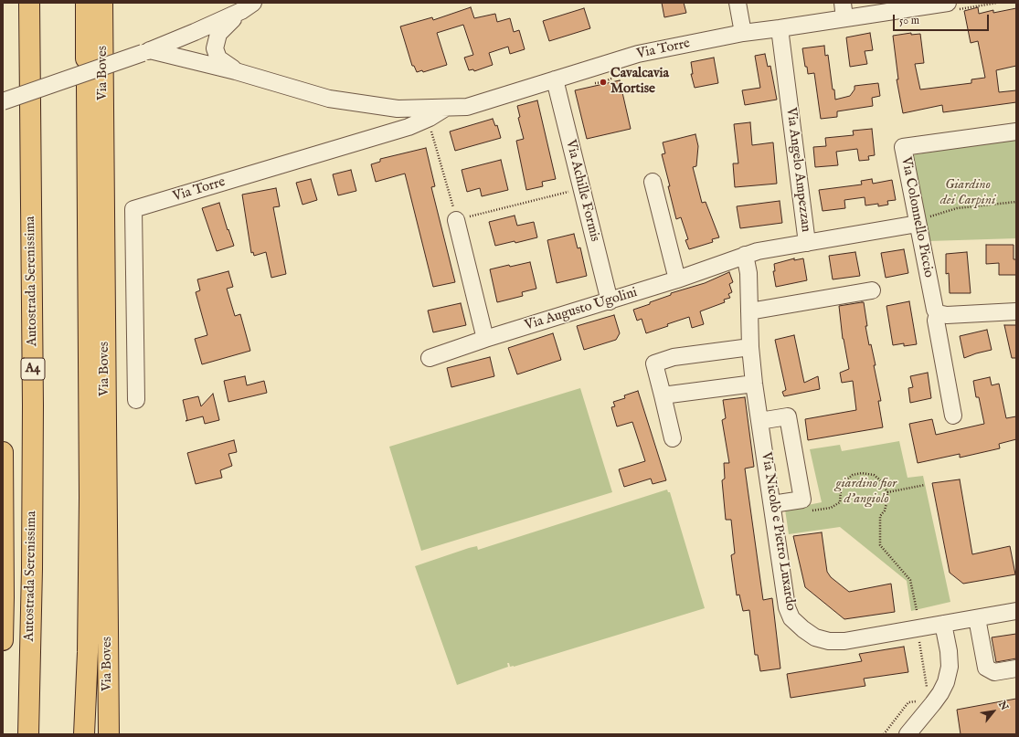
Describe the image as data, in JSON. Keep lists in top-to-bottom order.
{
  "streets": {
    "highway": ["Via Boves", "Autostrada Serenissima", "A4"],
    "street": [
      "Via Torre",
      "Via Angelo Ampezzan",
      "Via Achille Formis",
      "Via Colonnello Piccio",
      "Via Augusto Ugolini",
      "Via Nicolò e Pietro Luxardo"
    ]
  },
  "crossings": [
    ["Via Torre", "Via Angelo Ampezzan"],
    ["Via Torre", "Via Achille Formis"],
    ["Via Angelo Ampezzan", "Via Colonnello Piccio"],
    ["Via Angelo Ampezzan", "Via Augusto Ugolini"],
    ["Via Achille Formis", "Via Augusto Ugolini"],
    ["Via Augusto Ugolini", "Via Nicolò e Pietro Luxardo"]
  ],
  "parks": ["Giardino dei Carpini", "giardino fior d'angiolo"],
  "places": ["Cavalcavia Mortise"],
  "scale_bar": "50 m",
  "north": "top right"
}
